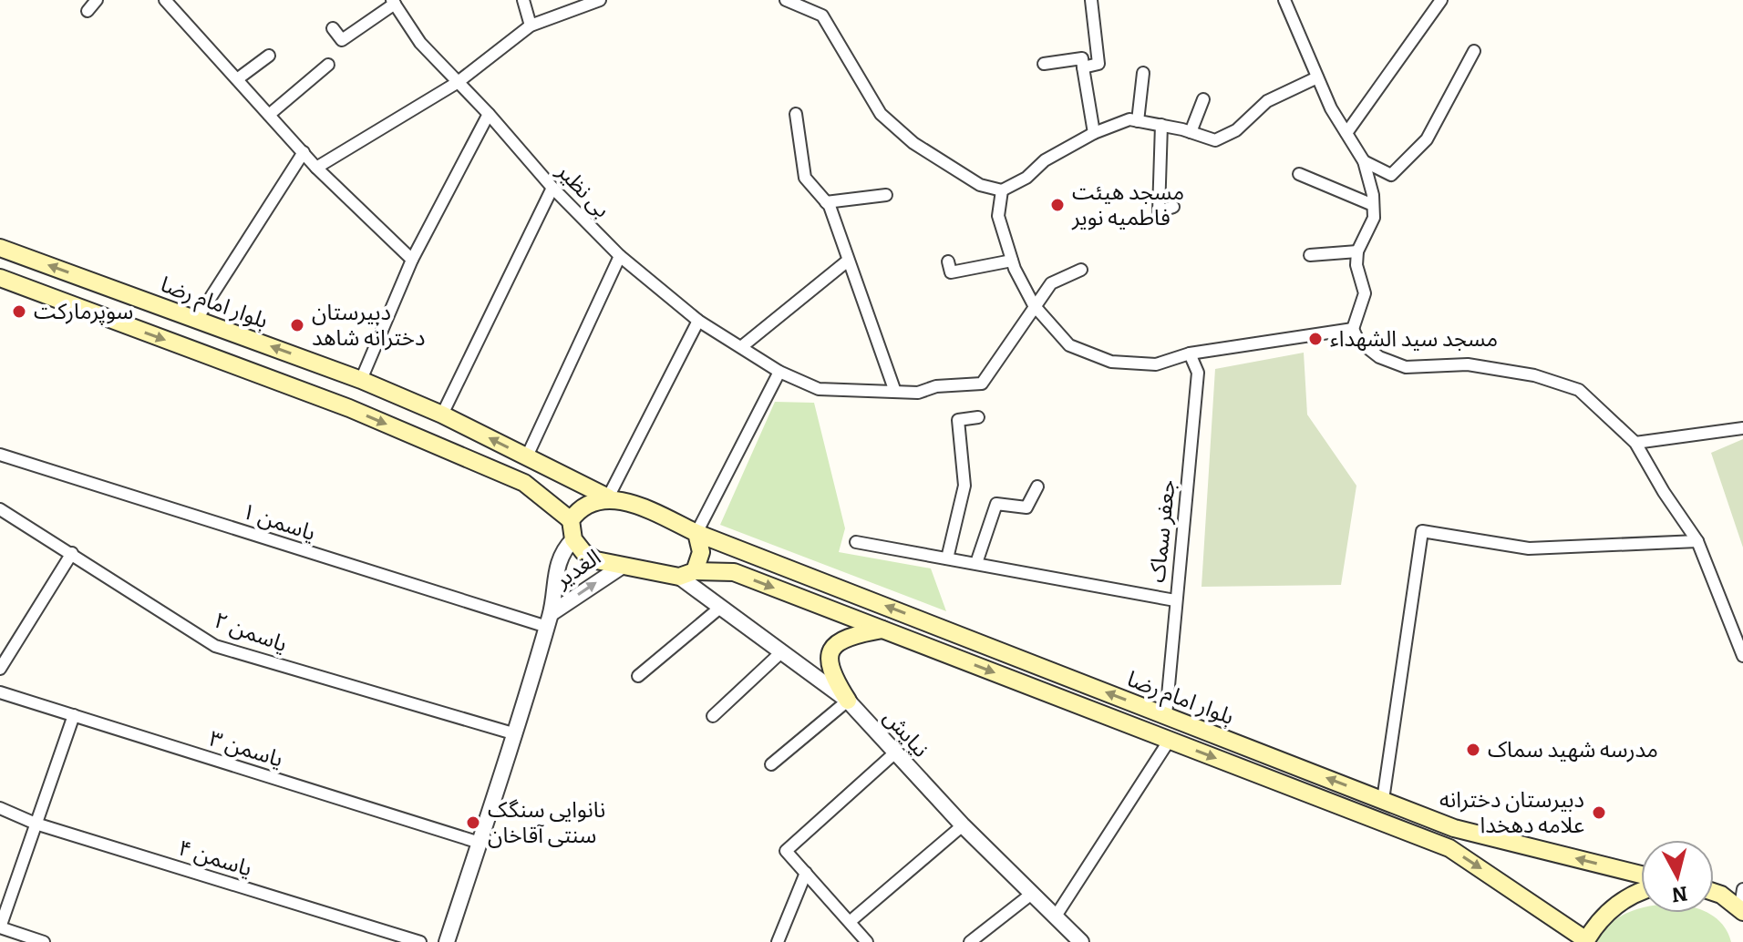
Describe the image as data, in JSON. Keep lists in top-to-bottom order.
{
  "streets": {
    "main road": ["بلوار امام رضا"],
    "street": [
      "بی نظیر",
      "یاسمن ۱",
      "جعفر سماک",
      "الغدیر",
      "یاسمن ۲",
      "نیایش",
      "یاسمن ۳",
      "یاسمن ۴"
    ]
  },
  "crossings": [
    ["بلوار امام رضا", "جعفر سماک"],
    ["بلوار امام رضا", "الغدیر"],
    ["بلوار امام رضا", "نیایش"],
    ["یاسمن ۱", "الغدیر"]
  ],
  "places": [
    "مسجد هیئت فاطمیه نویر",
    "سوپرمارکت",
    "دبیرستان دخترانه شاهد",
    "مسجد سید الشهداء",
    "مدرسه شهید سماک",
    "دبیرستان دخترانه علامه دهخدا",
    "نانوایی سنگک سنتی آقاخان"
  ],
  "north": "bottom"
}
